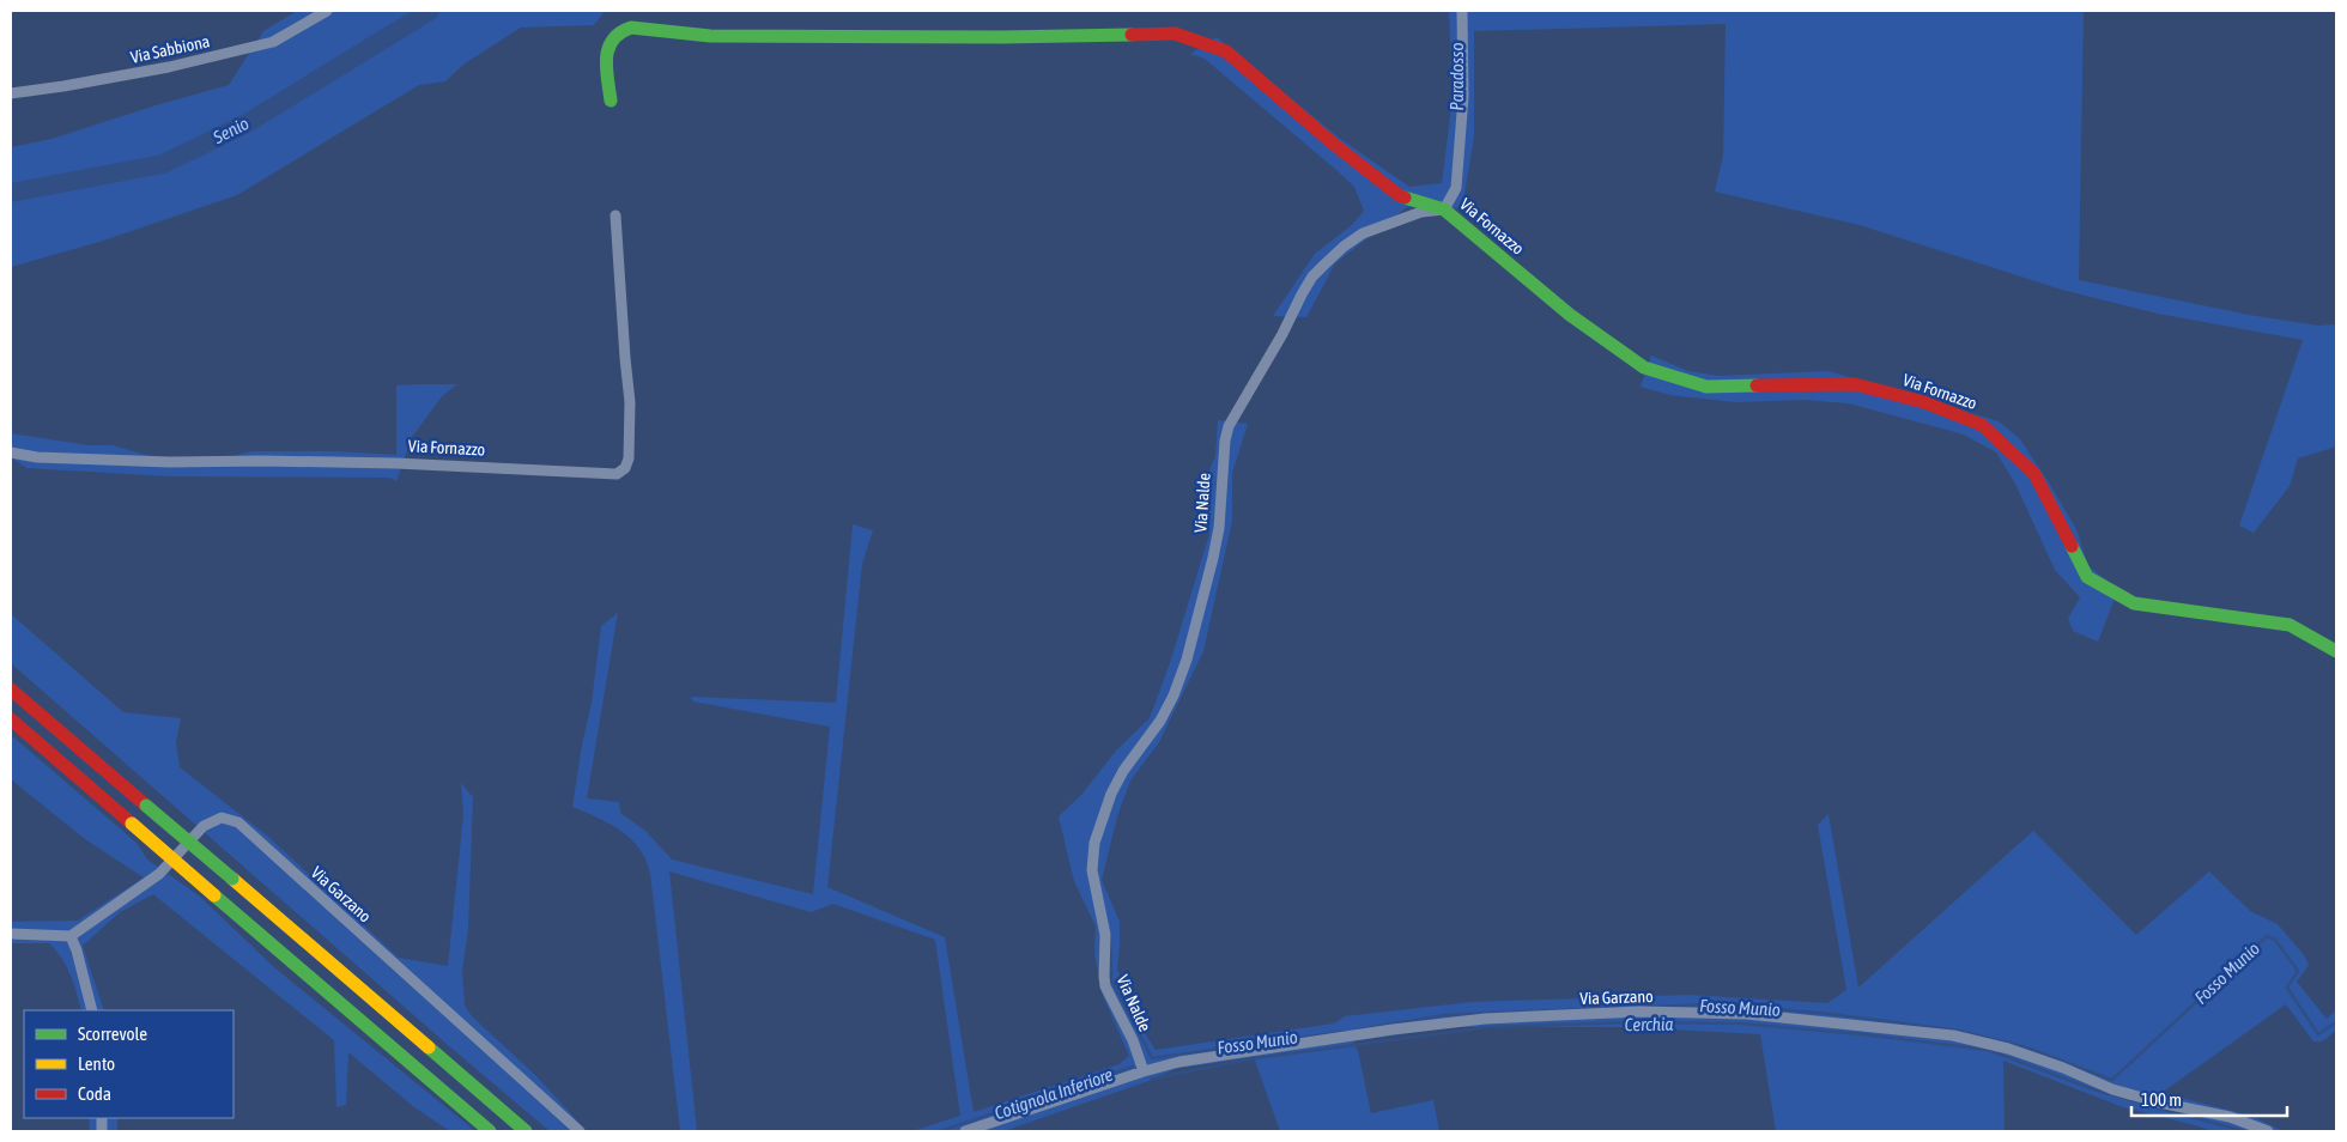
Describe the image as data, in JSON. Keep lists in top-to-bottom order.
{
  "streets": {
    "main road": ["Via Fornazzo"],
    "street": ["Via Sabbiona", "Via Nalde", "Via Garzano"]
  },
  "crossings": [
    ["Via Fornazzo", "Via Nalde"],
    ["Via Nalde", "Via Garzano"]
  ],
  "water": [
    "Paradosso",
    "Senio",
    "Fosso Munio",
    "Cerchia",
    "Cotignola Inferiore"
  ],
  "legend": ["Scorrevole", "Lento", "Coda"],
  "scale_bar": "100 m"
}
